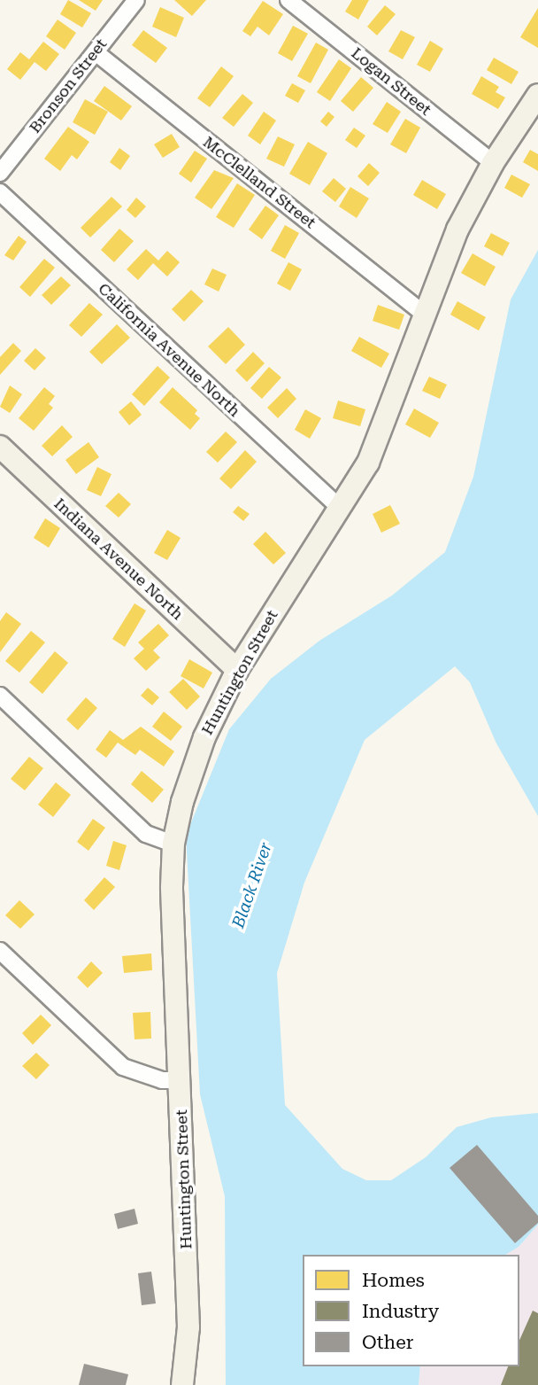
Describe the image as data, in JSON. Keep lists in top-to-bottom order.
{
  "streets": {
    "street": [
      "Logan Street",
      "Bronson Street",
      "McClelland Street",
      "California Avenue North",
      "Indiana Avenue North",
      "Huntington Street"
    ]
  },
  "crossings": [
    ["Logan Street", "Huntington Street"],
    ["Bronson Street", "McClelland Street"],
    ["McClelland Street", "Huntington Street"],
    ["California Avenue North", "Huntington Street"],
    ["Indiana Avenue North", "Huntington Street"]
  ],
  "water": ["Black River"],
  "legend": ["Homes", "Industry", "Other"]
}
